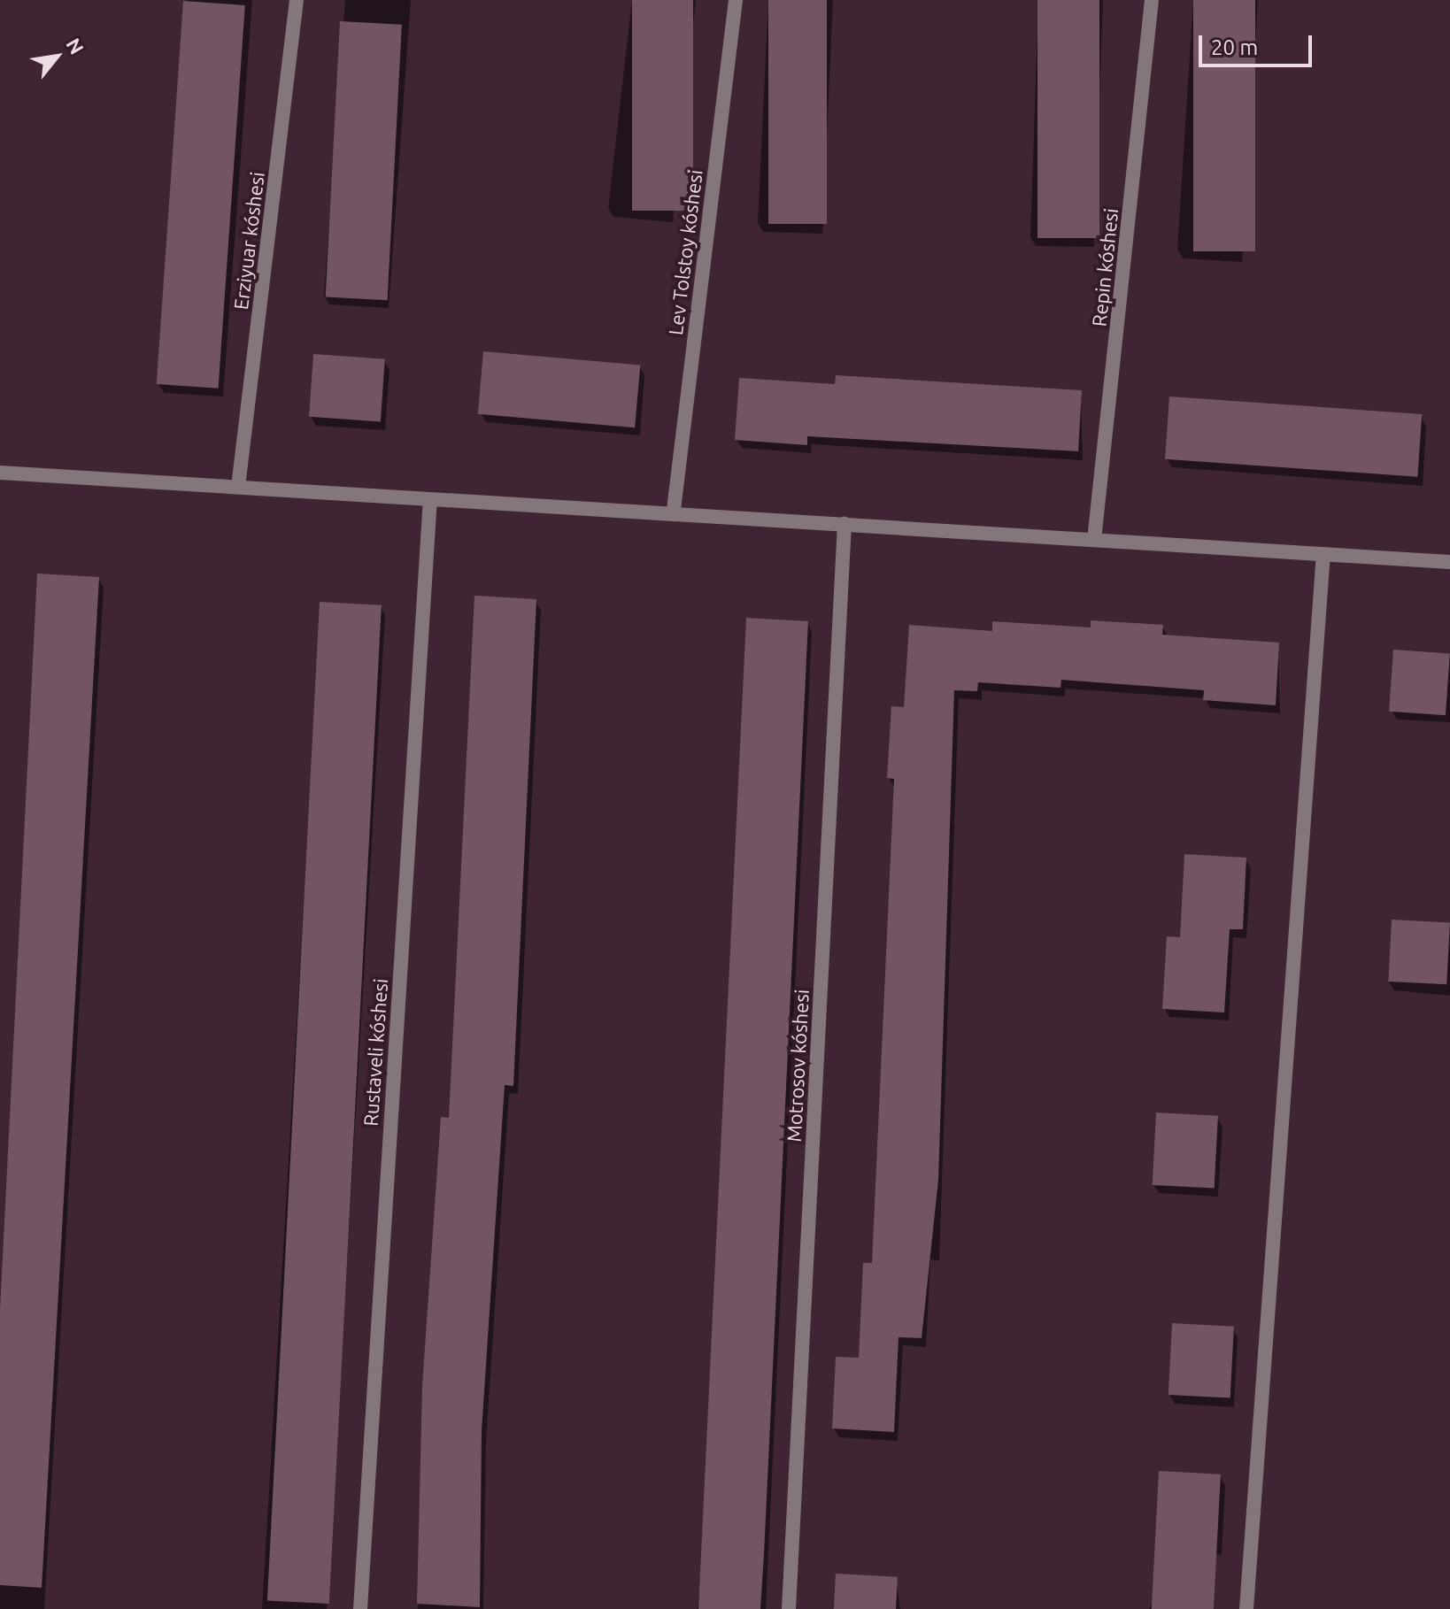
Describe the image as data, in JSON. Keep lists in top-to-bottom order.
{
  "streets": {
    "street": [
      "Erziyuar kóshesi",
      "Lev Tolstoy kóshesi",
      "Repin kóshesi",
      "Rustaveli kóshesi",
      "Motrosov kóshesi"
    ]
  },
  "scale_bar": "20 m",
  "north": "top right"
}
